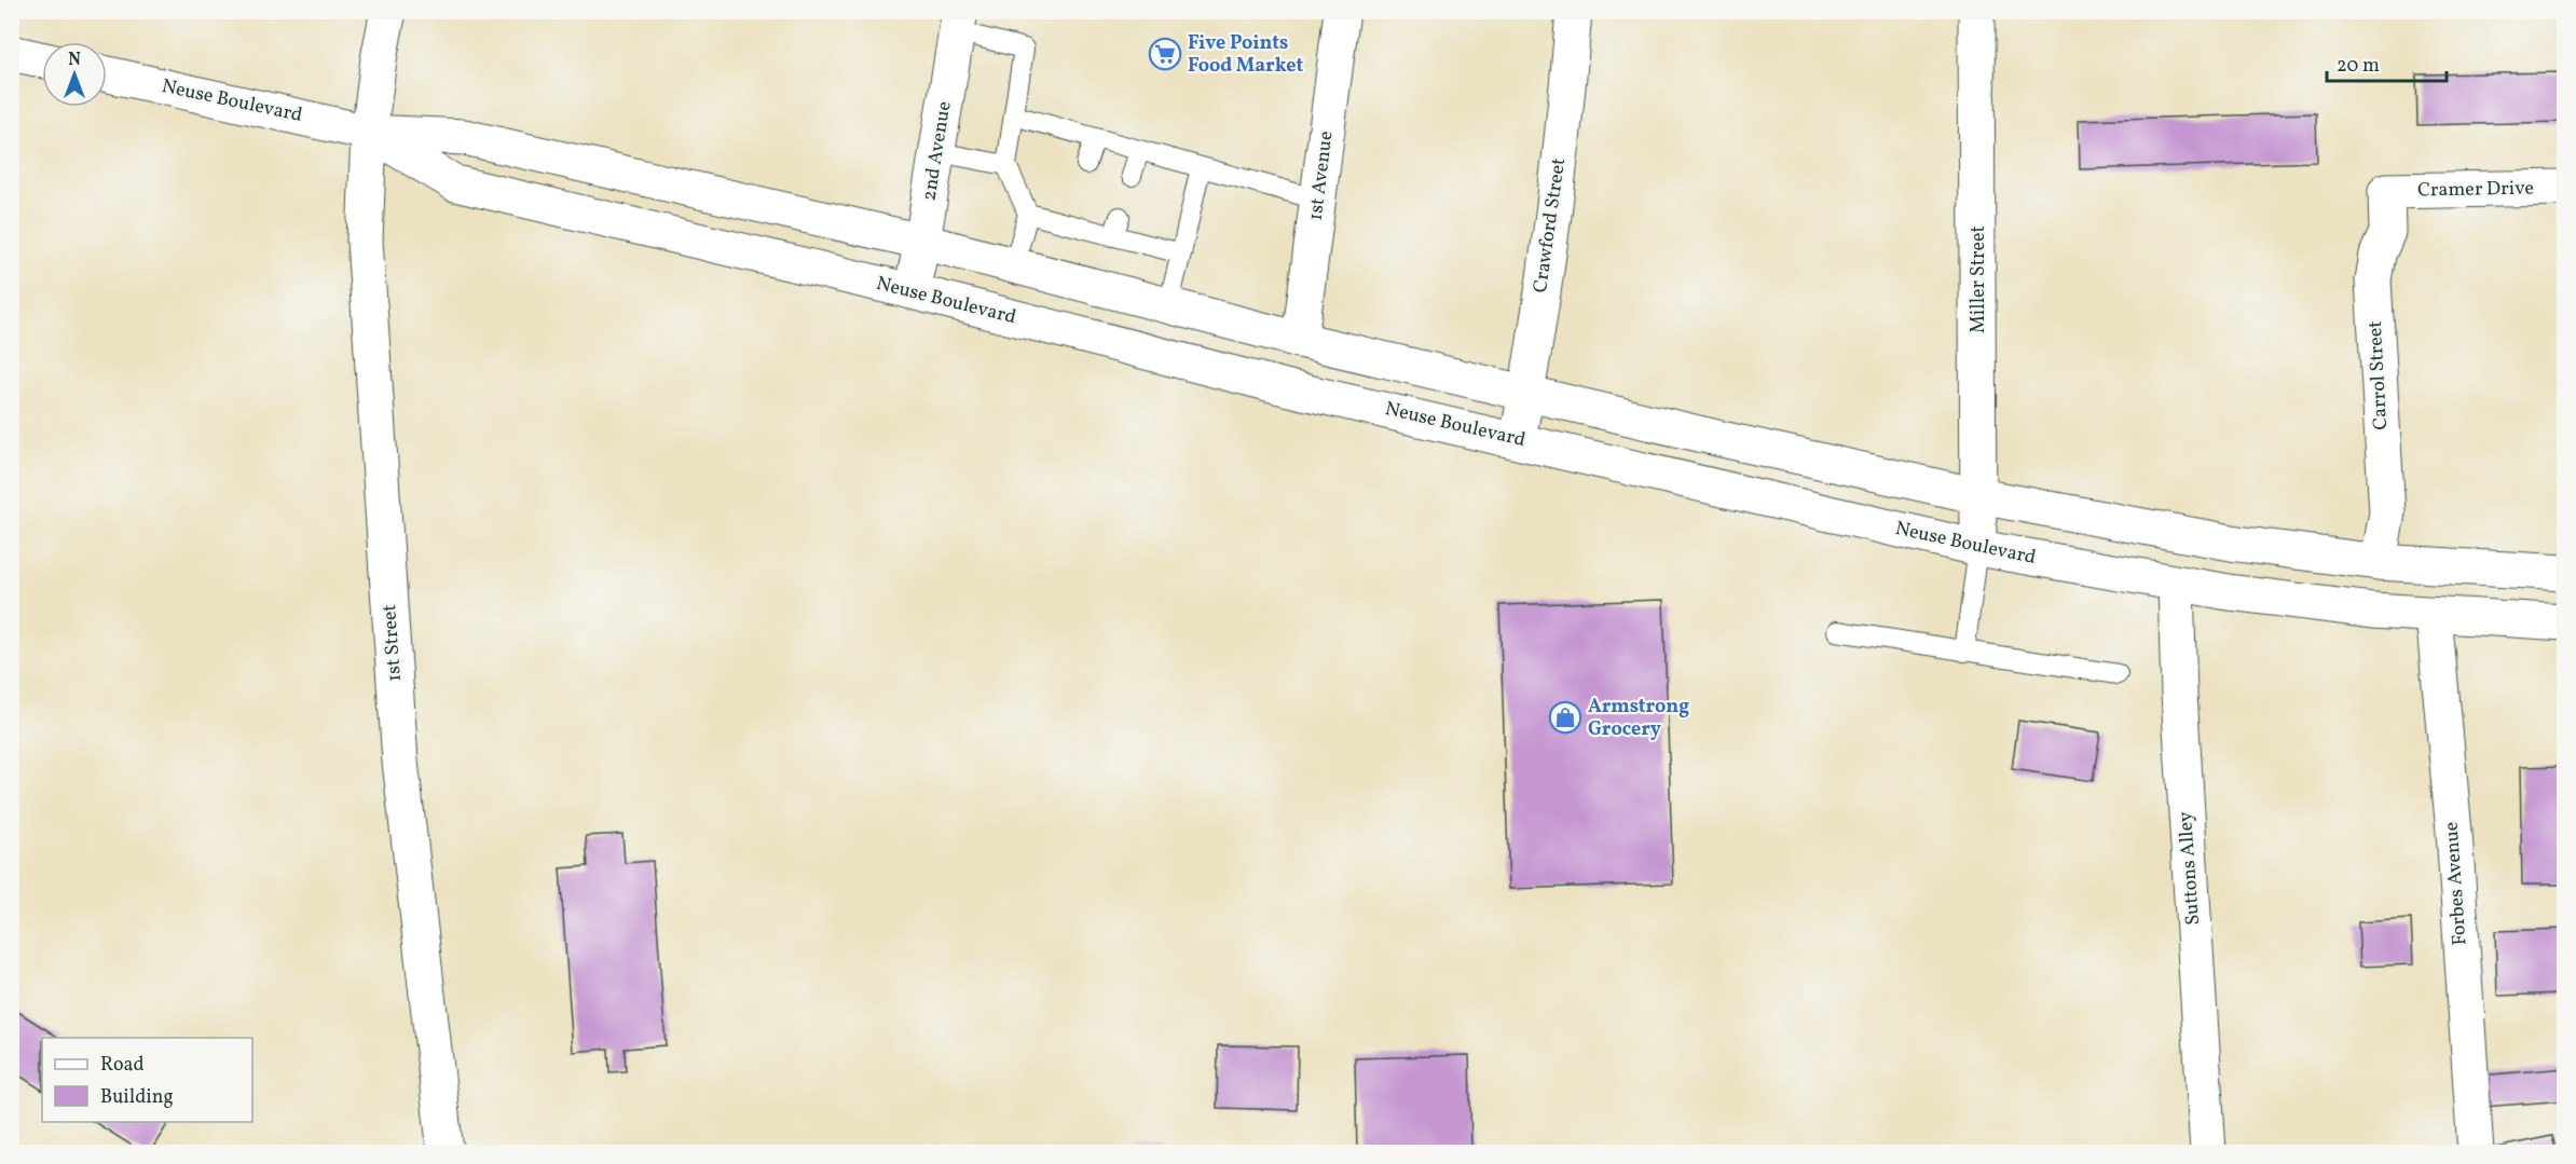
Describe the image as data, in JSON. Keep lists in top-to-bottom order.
{
  "streets": {
    "main road": [
      "Neuse Boulevard",
      "2nd Avenue",
      "1st Avenue",
      "Cramer Drive",
      "Crawford Street",
      "Miller Street",
      "Carrol Street",
      "1st Street",
      "Suttons Alley",
      "Forbes Avenue"
    ]
  },
  "crossings": [
    ["Neuse Boulevard", "2nd Avenue"],
    ["Neuse Boulevard", "1st Avenue"],
    ["Neuse Boulevard", "Crawford Street"],
    ["Neuse Boulevard", "Miller Street"],
    ["Neuse Boulevard", "Carrol Street"],
    ["Neuse Boulevard", "1st Street"],
    ["Neuse Boulevard", "Suttons Alley"],
    ["Neuse Boulevard", "Forbes Avenue"],
    ["Cramer Drive", "Carrol Street"]
  ],
  "places": {
    "supermarket": ["Five Points Food Market"],
    "shop": ["Armstrong Grocery"]
  },
  "legend": ["Road", "Building"],
  "scale_bar": "20 m",
  "north": "top"
}
